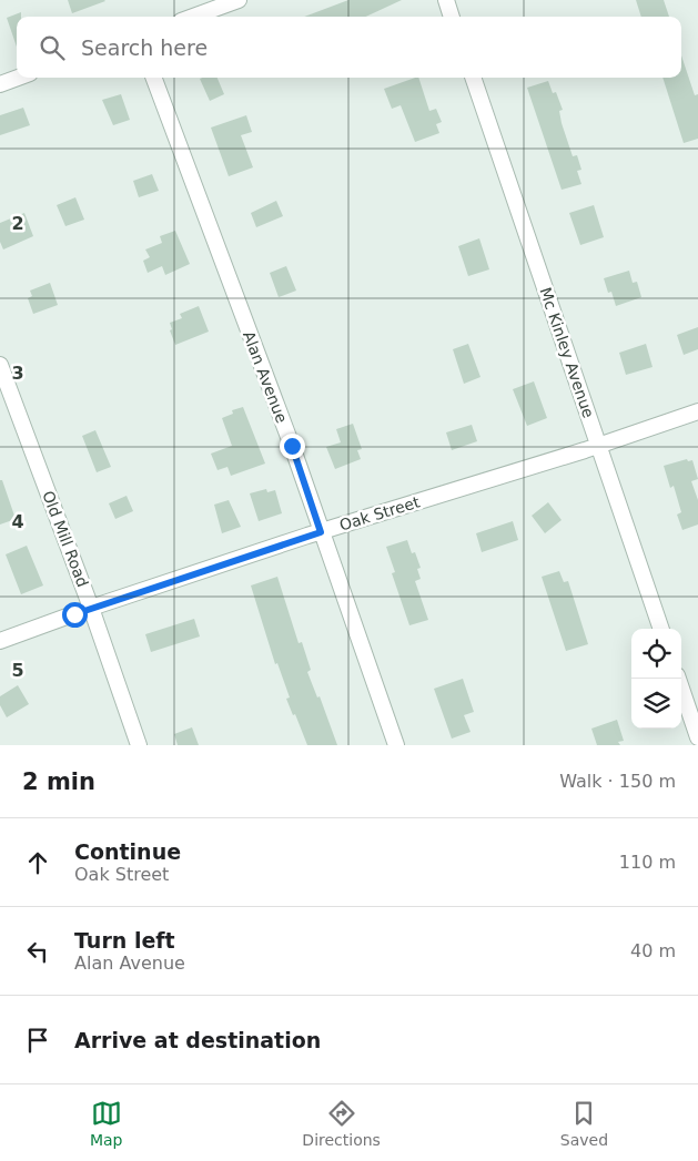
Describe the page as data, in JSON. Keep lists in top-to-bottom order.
{
  "streets": {
    "street": [
      "Mc Kinley Avenue",
      "Alan Avenue",
      "Oak Street",
      "Old Mill Road"
    ]
  },
  "crossings": [
    ["Mc Kinley Avenue", "Oak Street"],
    ["Alan Avenue", "Oak Street"],
    ["Oak Street", "Old Mill Road"]
  ],
  "page": {
    "search": "Search here",
    "heading": ["2 min", "Walk · 150 m"],
    "list": [
      ["Continue", "Oak Street", "110 m"],
      ["Turn left", "Alan Avenue", "40 m"],
      "Arrive at destination"
    ],
    "nav": ["Map", "Directions", "Saved"]
  },
  "grid": {
    "rows": [
      "2",
      "3",
      "4",
      "5"
    ]
  }
}
